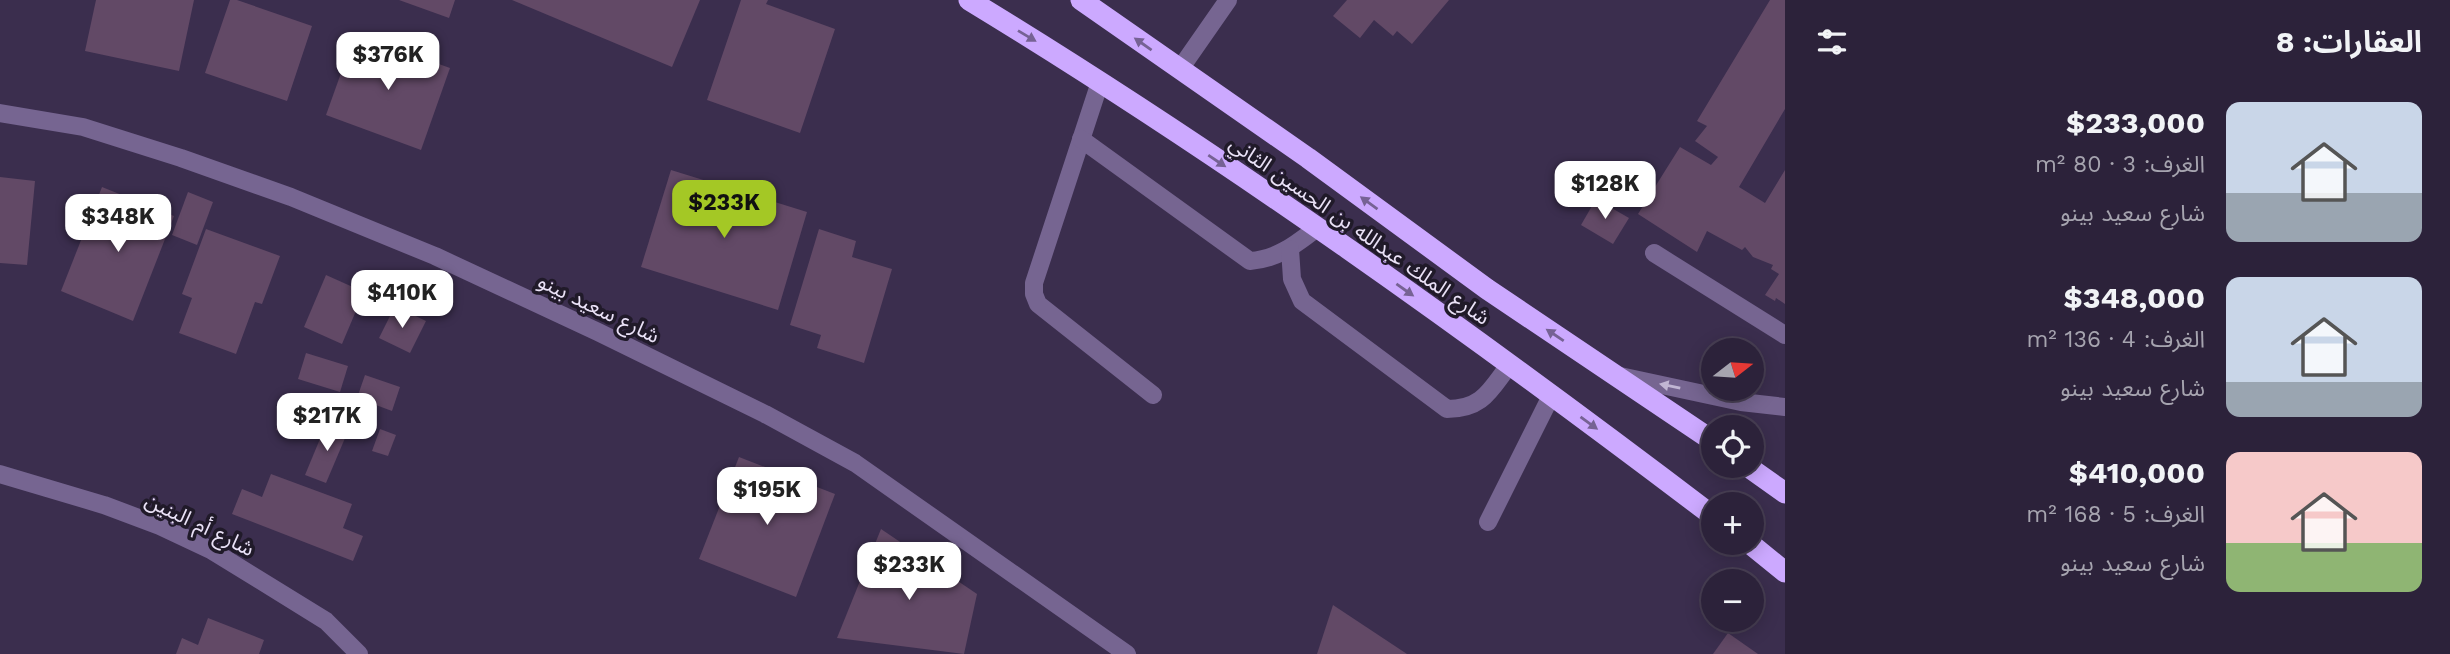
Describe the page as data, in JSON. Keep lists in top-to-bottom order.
{
  "streets": {
    "highway": ["شارع الملك عبدالله بن الحسين الثاني"],
    "street": ["شارع سعيد بينو", "شارع أم البنين"]
  },
  "north": "right",
  "page": {
    "heading": "العقارات: 8",
    "price": [
      "$376K",
      "$128K",
      "$233K",
      "$348K",
      "$410K",
      "$217K",
      "$195K",
      "$233K"
    ],
    "list": [
      {
        "name": "$233,000",
        "note": "الغرف: 3 · 80 m² · شارع سعيد بينو"
      },
      {
        "name": "$348,000",
        "note": "الغرف: 4 · 136 m² · شارع سعيد بينو"
      },
      {
        "name": "$410,000",
        "note": "الغرف: 5 · 168 m² · شارع سعيد بينو"
      }
    ],
    "map_buttons": ["+", "−"]
  }
}
